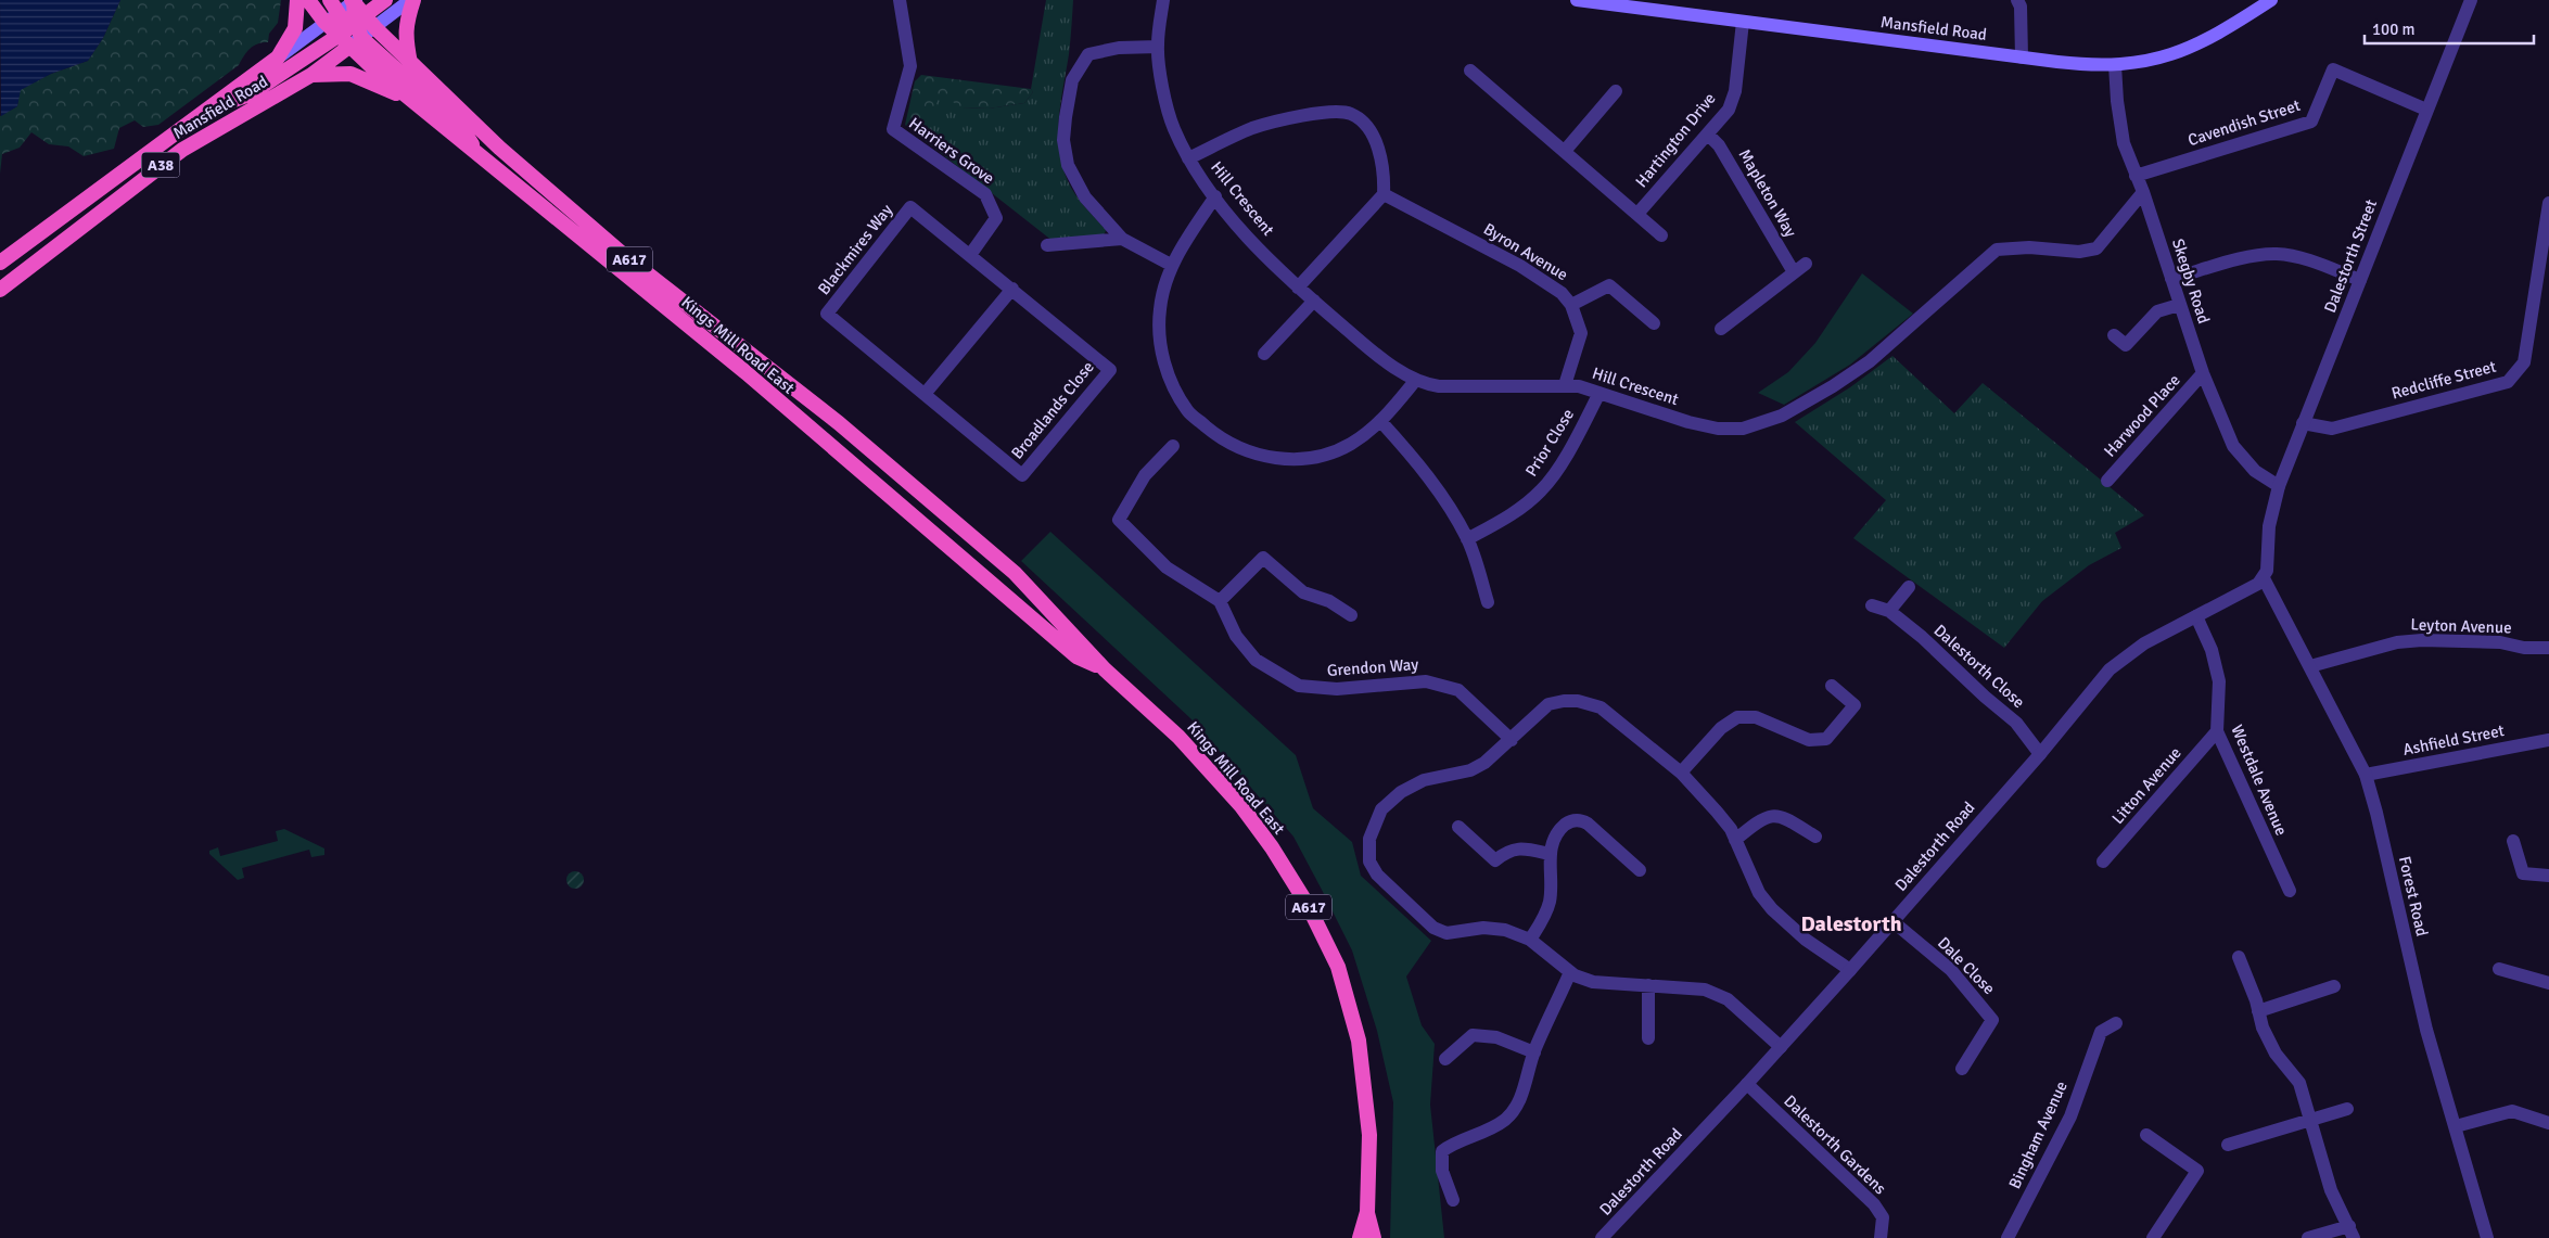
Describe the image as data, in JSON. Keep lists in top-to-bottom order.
{
  "streets": {
    "highway": [
      "Mansfield Road",
      "A38",
      "A617",
      "Kings Mill Road East"
    ],
    "street": [
      "Cavendish Street",
      "Hartington Drive",
      "Harriers Grove",
      "Mapleton Way",
      "Hill Crescent",
      "Blackmires Way",
      "Byron Avenue",
      "Dalestorth Street",
      "Skegby Road",
      "Redcliffe Street",
      "Broadlands Close",
      "Harwood Place",
      "Prior Close",
      "Leyton Avenue",
      "Dalestorth Close",
      "Grendon Way",
      "Ashfield Street",
      "Westdale Avenue",
      "Litton Avenue",
      "Dalestorth Road",
      "Forest Road",
      "Dale Close",
      "Bingham Avenue",
      "Dalestorth Gardens"
    ]
  },
  "crossings": [
    ["Mansfield Road", "Hartington Drive"],
    ["Mansfield Road", "A617"],
    ["Mansfield Road", "Skegby Road"],
    ["Mansfield Road", "Kings Mill Road East"],
    ["Cavendish Street", "Dalestorth Street"],
    ["Cavendish Street", "Skegby Road"],
    ["Hartington Drive", "Mapleton Way"],
    ["Harriers Grove", "Broadlands Close"],
    ["Hill Crescent", "Byron Avenue"],
    ["Hill Crescent", "Skegby Road"],
    ["Hill Crescent", "Prior Close"],
    ["Blackmires Way", "Broadlands Close"],
    ["Dalestorth Street", "Skegby Road"],
    ["Dalestorth Street", "Redcliffe Street"],
    ["Dalestorth Street", "Dalestorth Road"],
    ["Dalestorth Street", "Forest Road"],
    ["A617", "Kings Mill Road East"],
    ["Skegby Road", "Harwood Place"],
    ["Leyton Avenue", "Forest Road"],
    ["Dalestorth Close", "Dalestorth Road"],
    ["Ashfield Street", "Forest Road"],
    ["Westdale Avenue", "Litton Avenue"],
    ["Westdale Avenue", "Dalestorth Road"],
    ["Dalestorth Road", "Forest Road"],
    ["Dalestorth Road", "Dale Close"],
    ["Dalestorth Road", "Dalestorth Gardens"]
  ],
  "districts": ["Dalestorth"],
  "scale_bar": "100 m"
}
